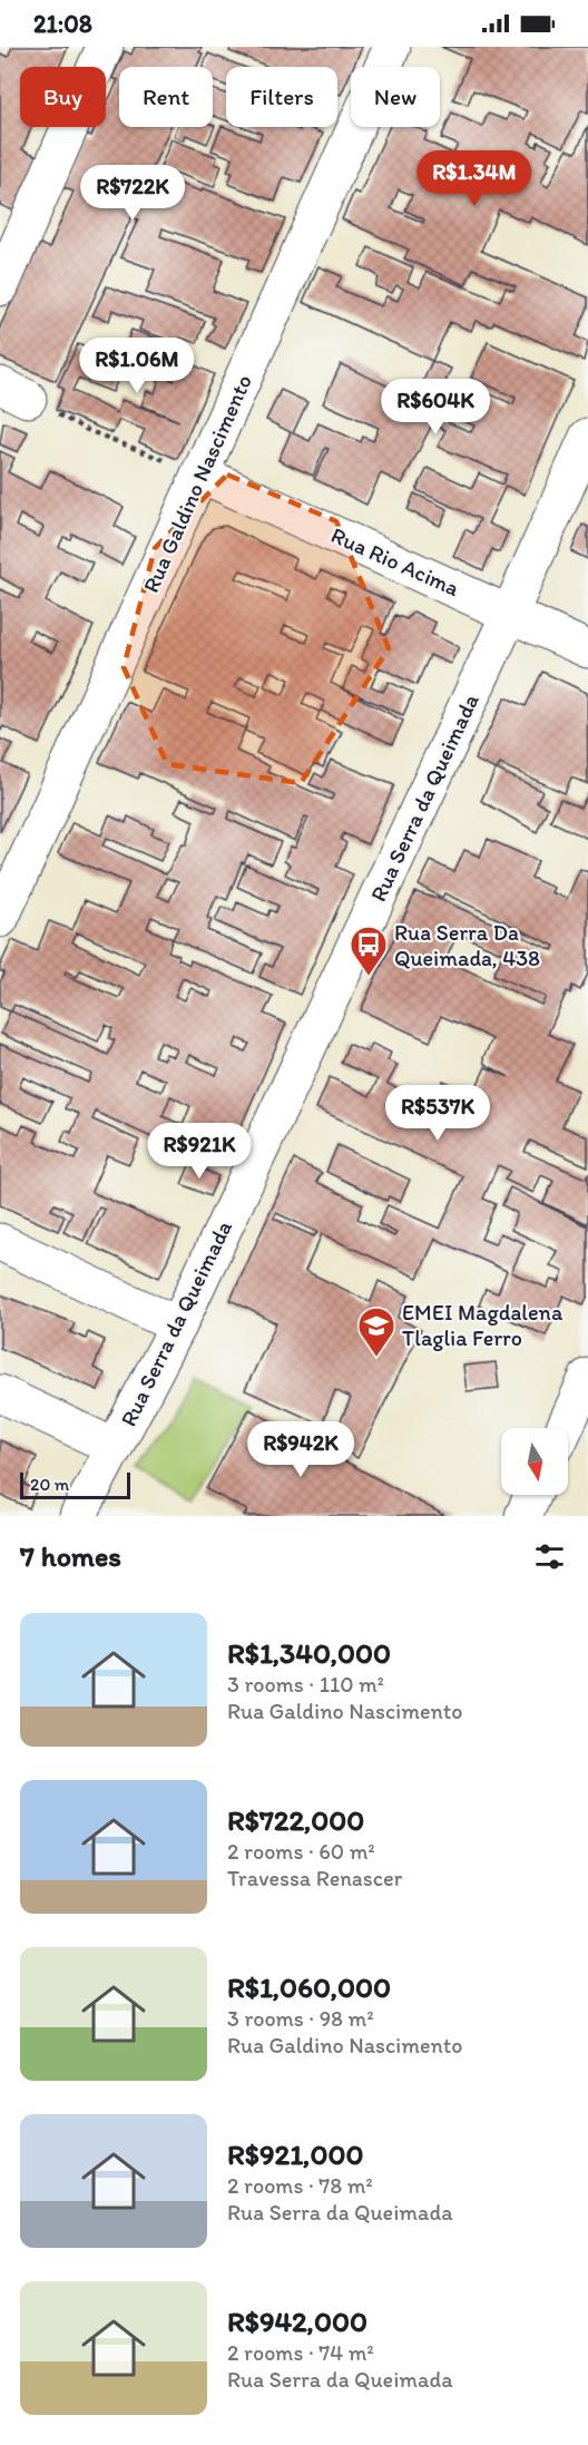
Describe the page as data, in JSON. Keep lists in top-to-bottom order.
{
  "streets": {
    "street": ["Rua Galdino Nascimento", "Rua Rio Acima", "Rua Serra da Queimada"]
  },
  "crossings": [
    ["Rua Galdino Nascimento", "Rua Rio Acima"],
    ["Rua Rio Acima", "Rua Serra da Queimada"]
  ],
  "places": {
    "bus stop": ["Rua Serra Da Queimada, 438"],
    "school or university": ["EMEI Magdalena Tlaglia Ferro"]
  },
  "scale_bar": "20 m",
  "north": "bottom",
  "page": {
    "status": "21:08",
    "chip": [
      "Buy",
      "Rent",
      "Filters",
      "New"
    ],
    "price": [
      "R$1.34M",
      "R$722K",
      "R$1.06M",
      "R$604K",
      "R$537K",
      "R$921K",
      "R$942K"
    ],
    "scale": "20 m",
    "heading": "7 homes",
    "list": [
      {
        "name": "R$1,340,000",
        "note": "3 rooms · 110 m² · Rua Galdino Nascimento"
      },
      {
        "name": "R$722,000",
        "note": "2 rooms · 60 m² · Travessa Renascer"
      },
      {
        "name": "R$1,060,000",
        "note": "3 rooms · 98 m² · Rua Galdino Nascimento"
      },
      {
        "name": "R$921,000",
        "note": "2 rooms · 78 m² · Rua Serra da Queimada"
      },
      {
        "name": "R$942,000",
        "note": "2 rooms · 74 m² · Rua Serra da Queimada"
      }
    ]
  }
}
